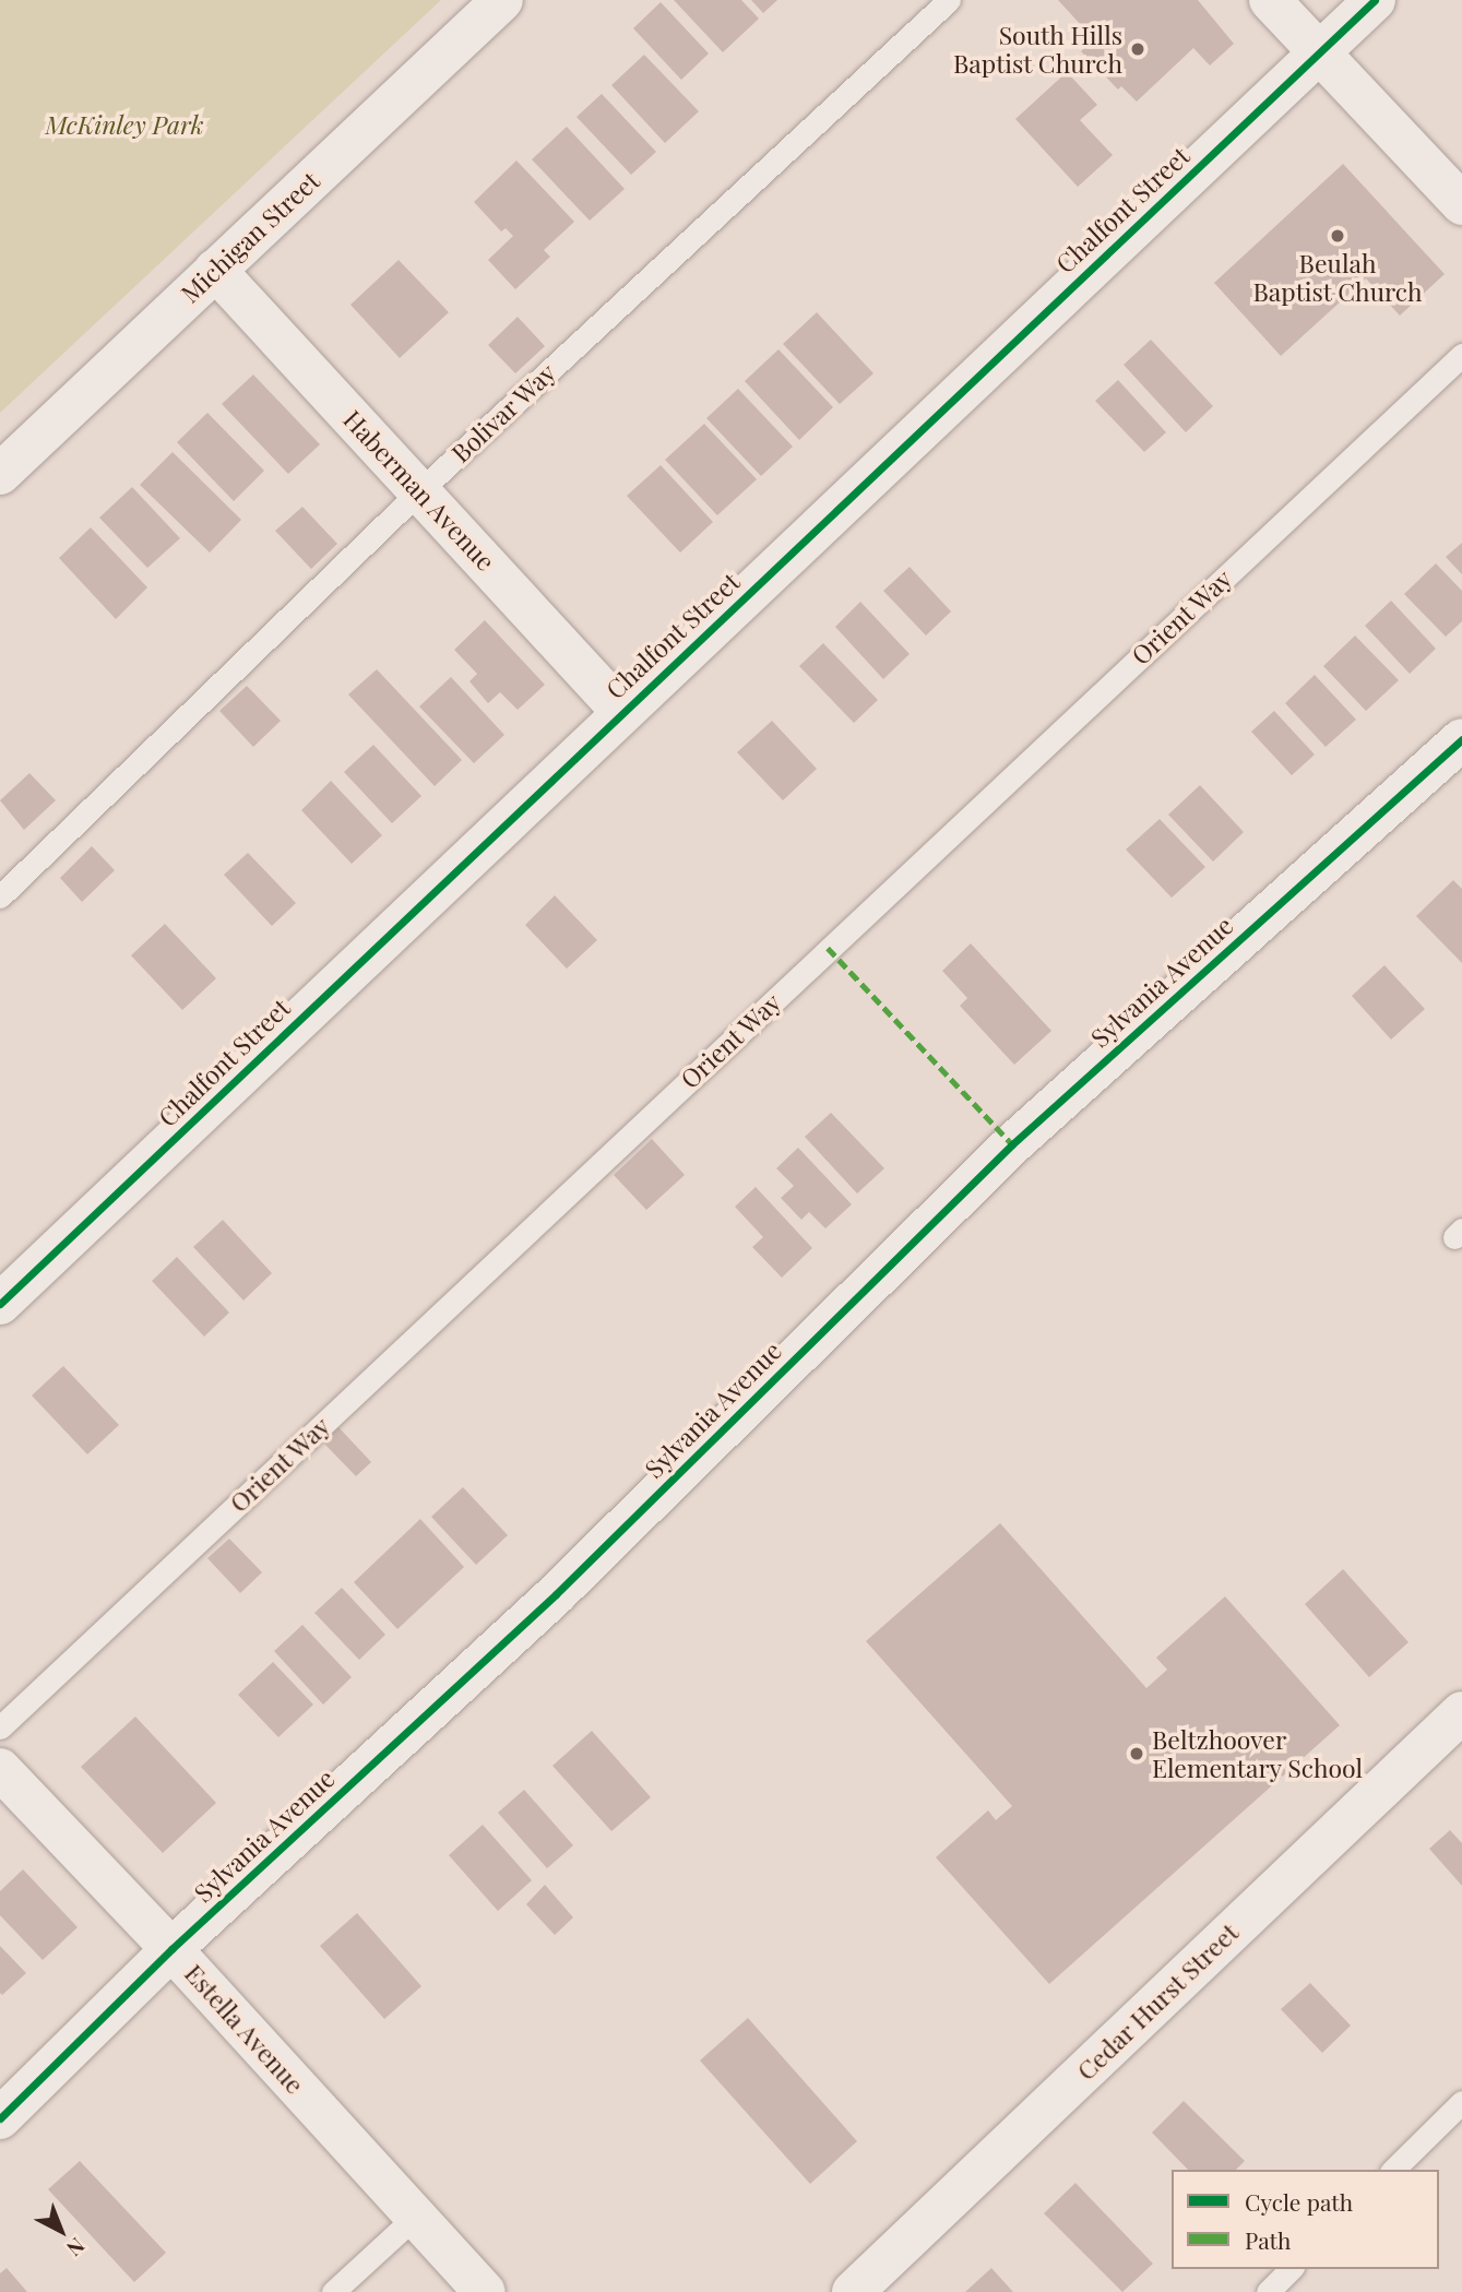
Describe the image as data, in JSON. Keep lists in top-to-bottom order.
{
  "streets": {
    "street": [
      "Chalfont Street",
      "Michigan Street",
      "Haberman Avenue",
      "Sylvania Avenue",
      "Cedar Hurst Street",
      "Estella Avenue"
    ],
    "lane": ["Bolivar Way", "Orient Way"]
  },
  "crossings": [
    ["Chalfont Street", "Haberman Avenue"],
    ["Michigan Street", "Haberman Avenue"],
    ["Bolivar Way", "Haberman Avenue"],
    ["Sylvania Avenue", "Estella Avenue"]
  ],
  "parks": ["McKinley Park"],
  "places": ["South Hills Baptist Church", "Beulah Baptist Church", "Beltzhoover Elementary School"],
  "legend": ["Cycle path", "Path"],
  "north": "bottom right"
}
